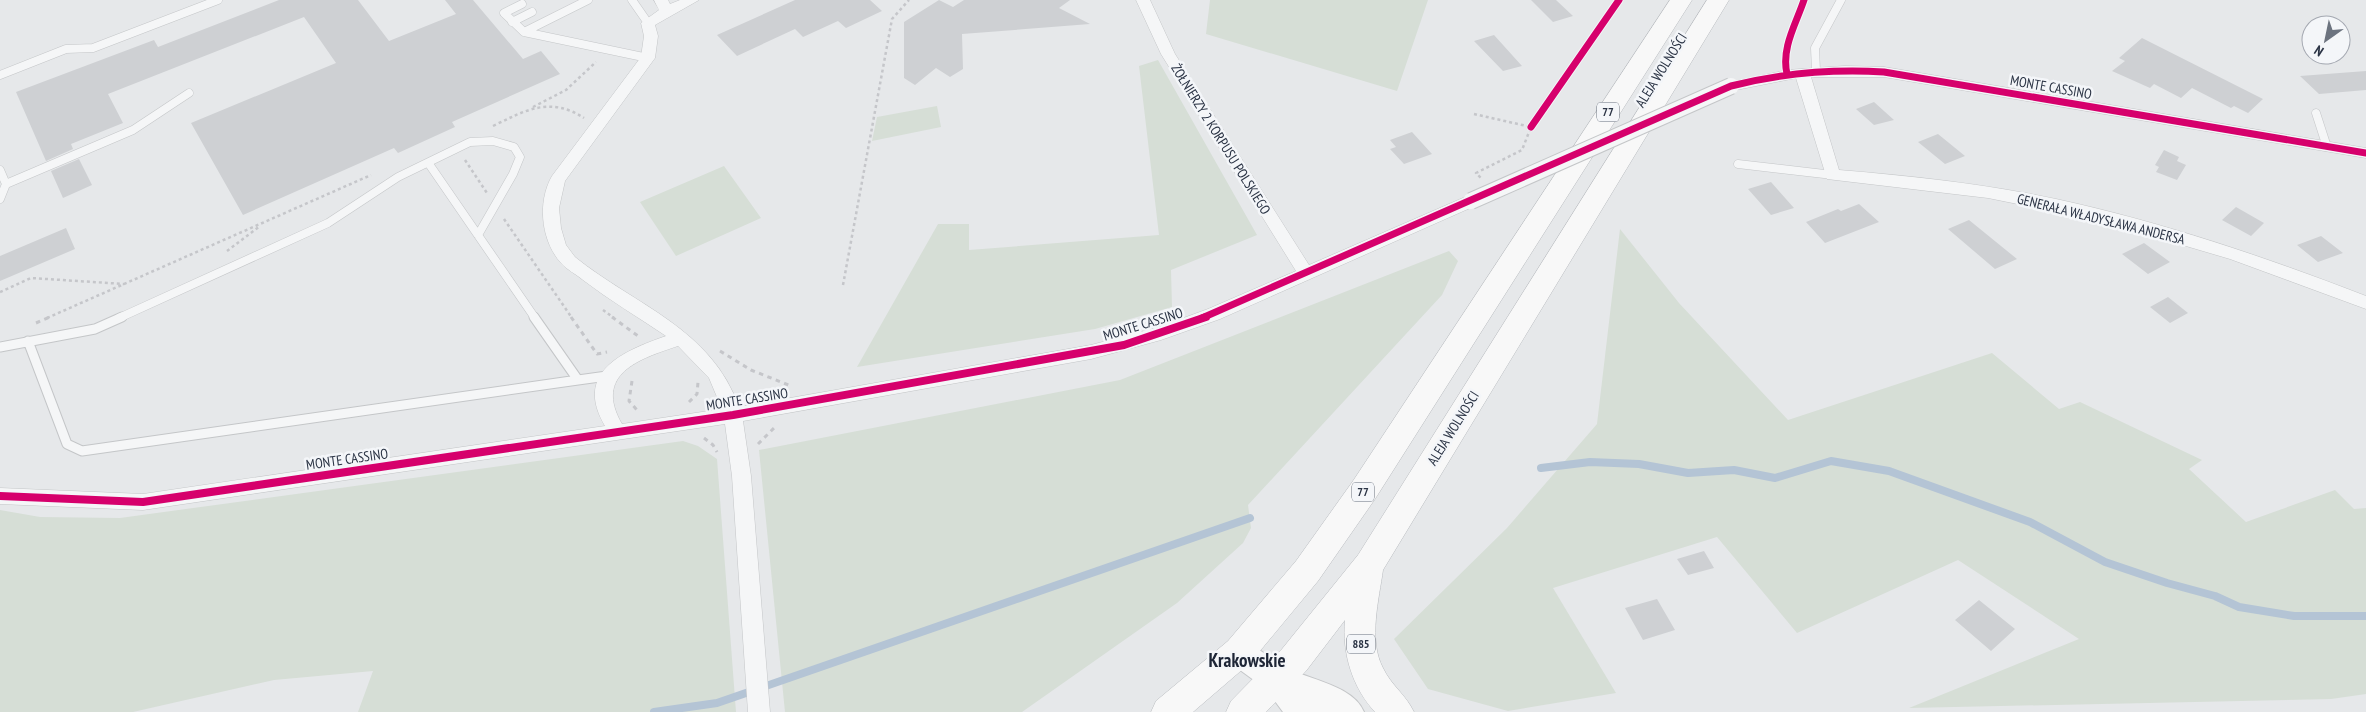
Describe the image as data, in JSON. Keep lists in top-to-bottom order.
{
  "streets": {
    "highway": ["ALEJA WOLNOŚCI", "77", "885"],
    "street": ["MONTE CASSINO", "ŻOŁNIERZY 2 KORPUSU POLSKIEGO", "GENERAŁA WŁADYSŁAWA ANDERSA"]
  },
  "crossings": [
    ["ALEJA WOLNOŚCI", "77"],
    ["ALEJA WOLNOŚCI", "885"],
    ["MONTE CASSINO", "ŻOŁNIERZY 2 KORPUSU POLSKIEGO"]
  ],
  "districts": ["Krakowskie"],
  "north": "bottom left"
}
